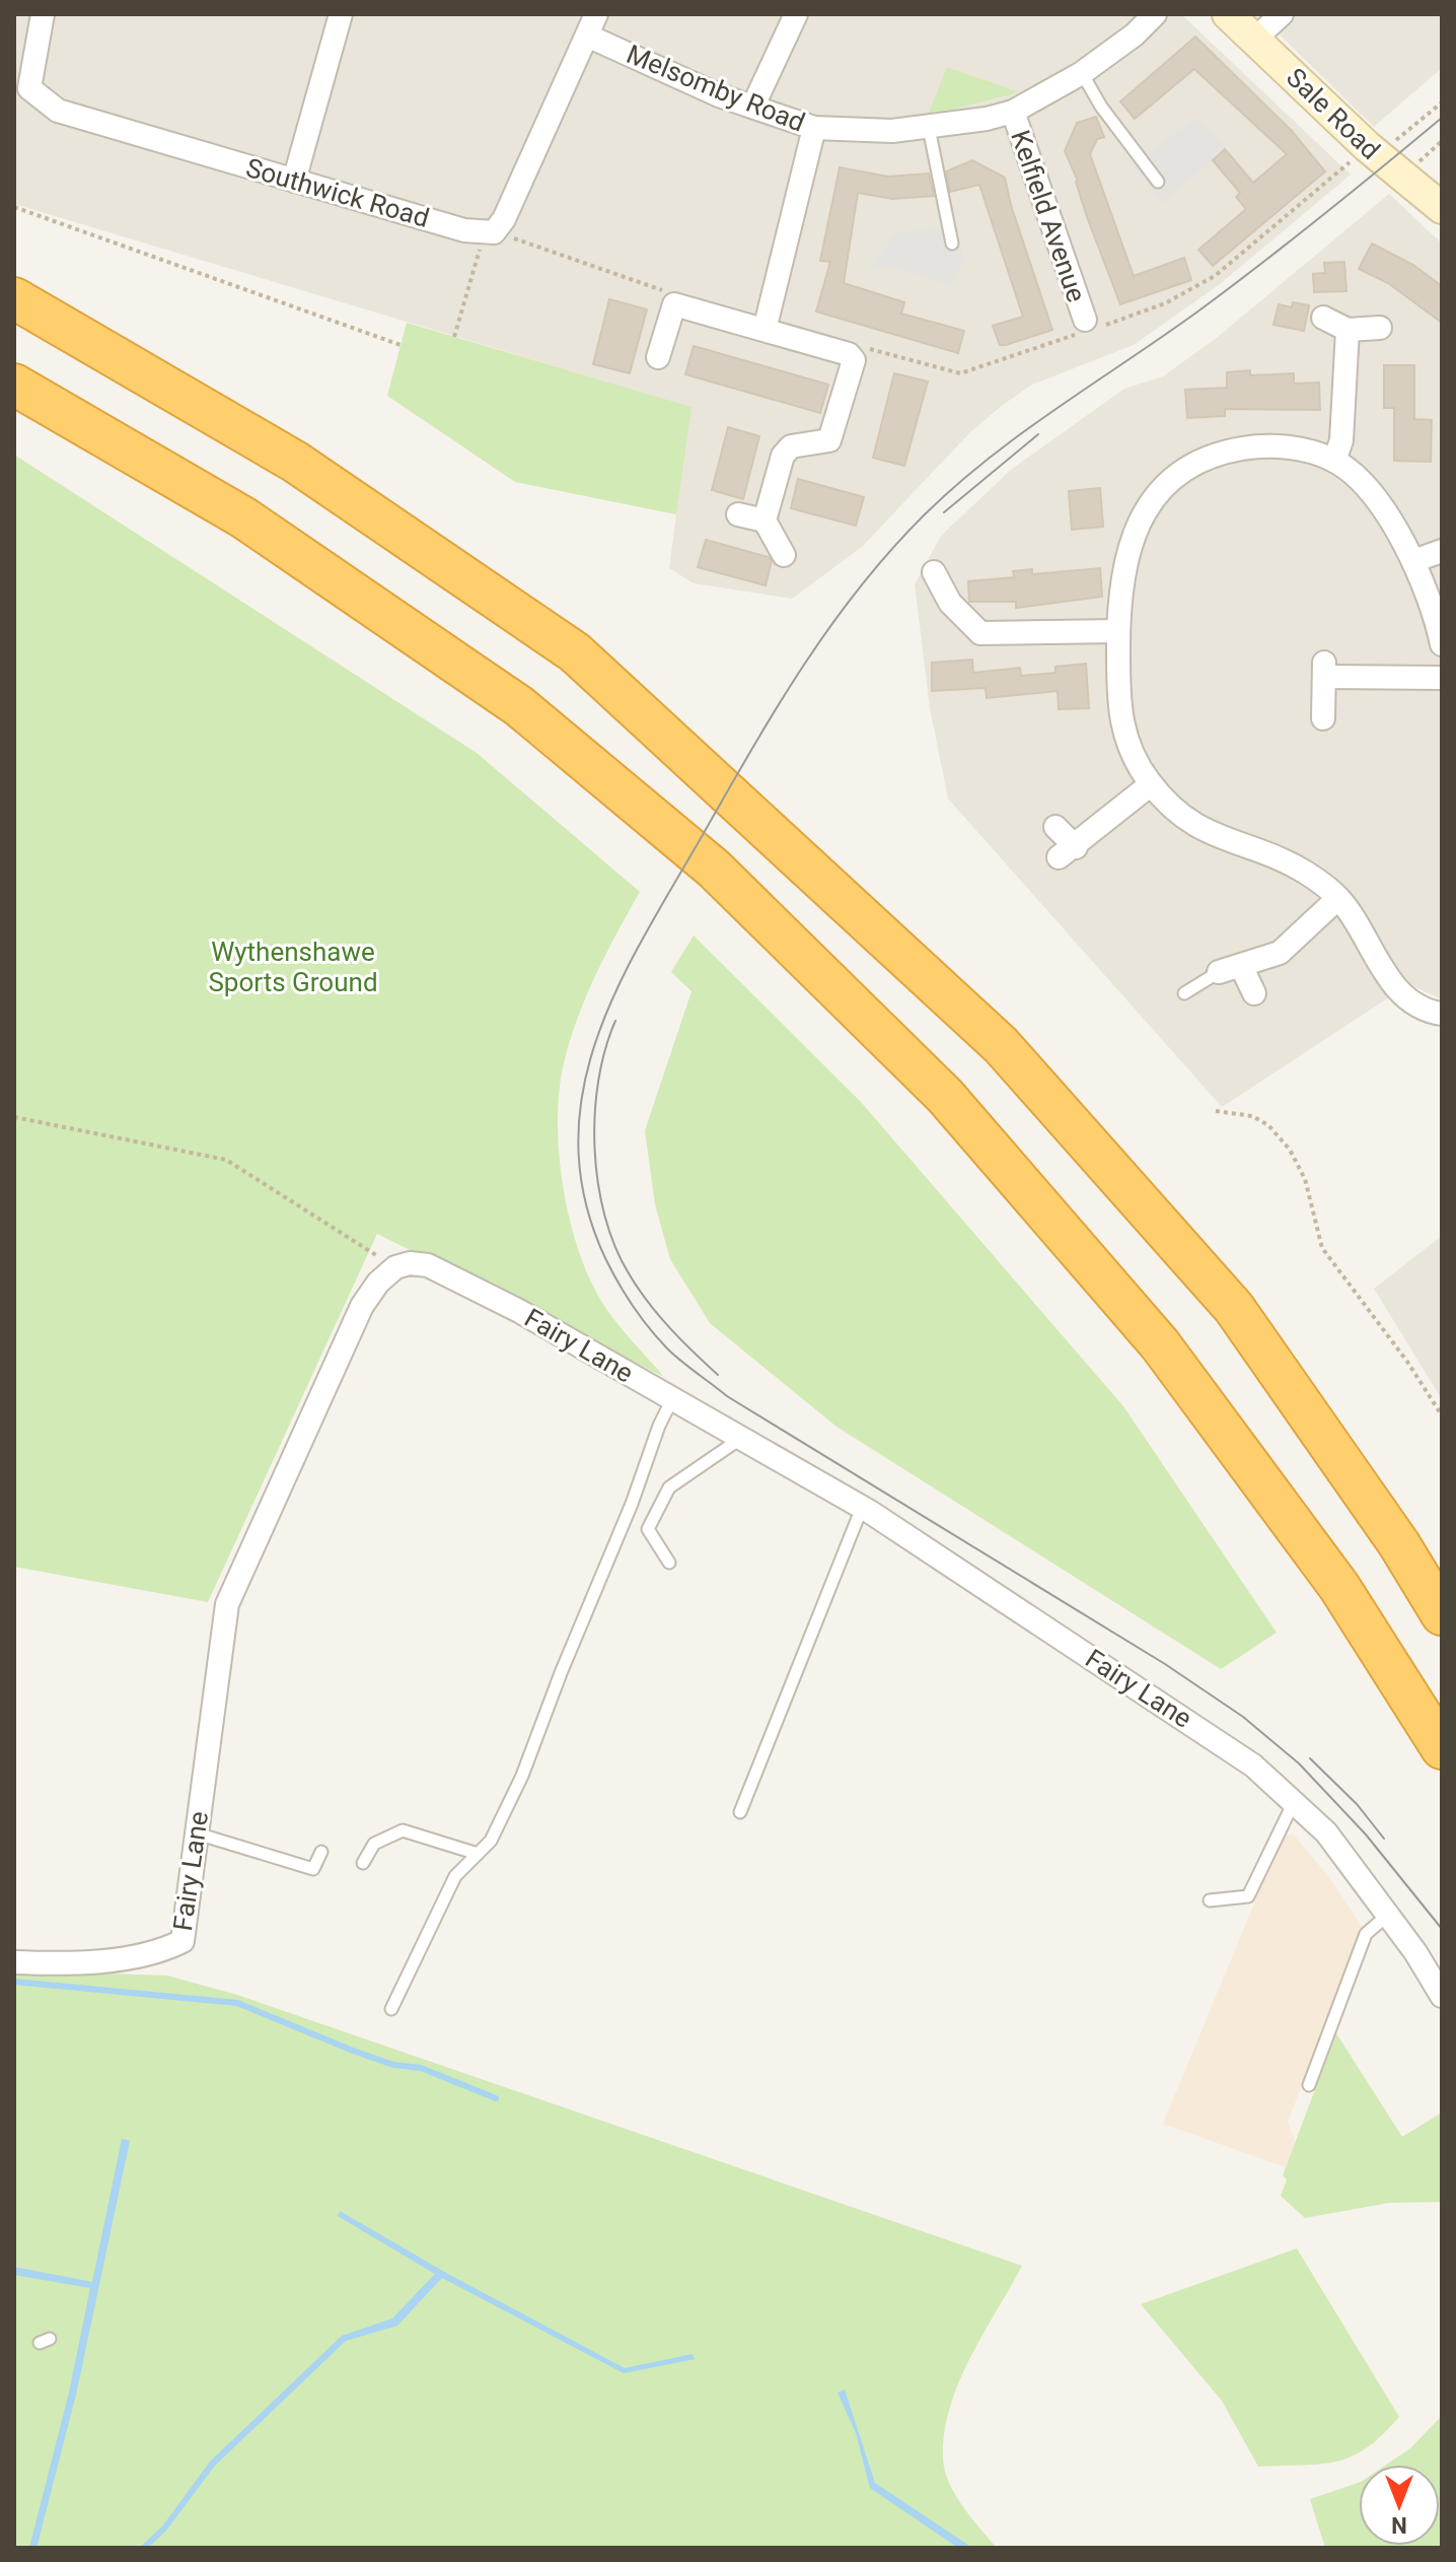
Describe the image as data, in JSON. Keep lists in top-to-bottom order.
{
  "streets": {
    "main road": ["Sale Road"],
    "street": [
      "Melsomby Road",
      "Southwick Road",
      "Kelfield Avenue",
      "Fairy Lane"
    ]
  },
  "crossings": [
    ["Melsomby Road", "Kelfield Avenue"]
  ],
  "parks": ["Wythenshawe Sports Ground"],
  "north": "bottom"
}
